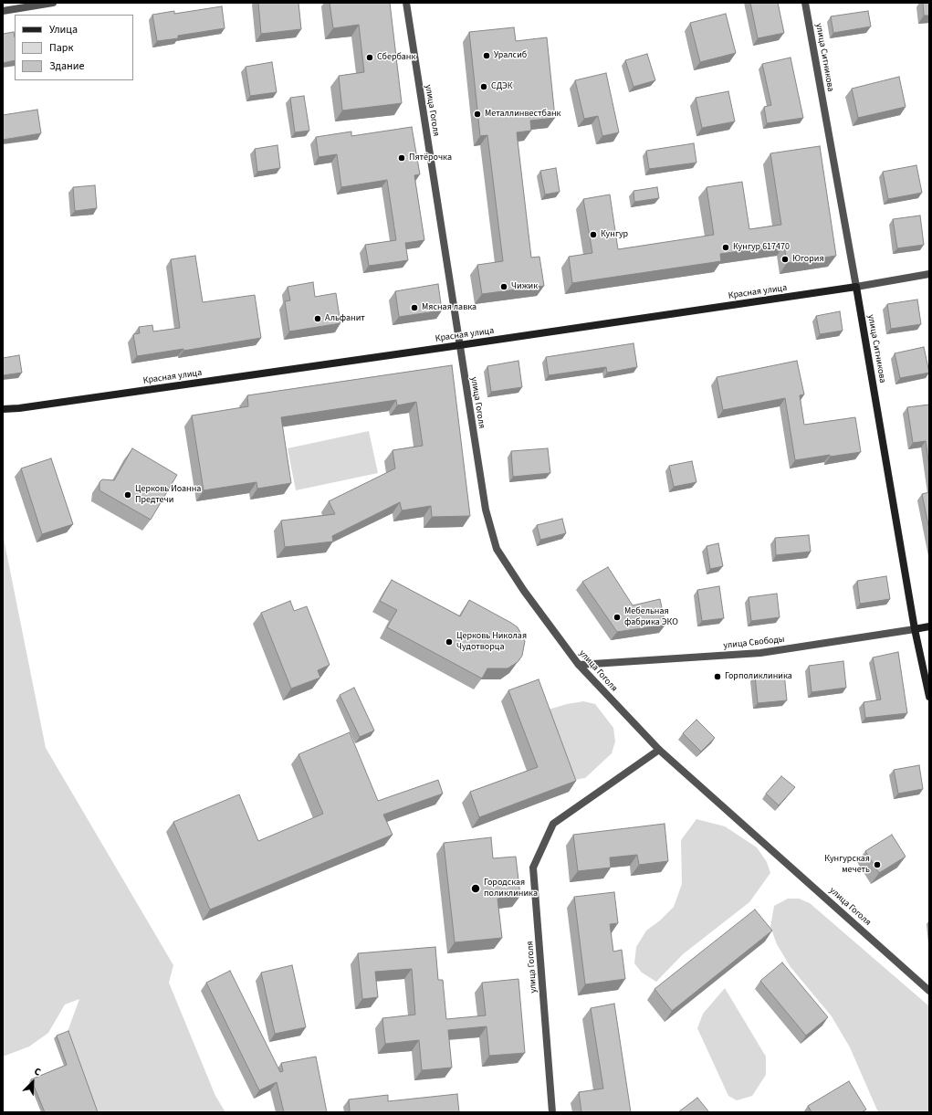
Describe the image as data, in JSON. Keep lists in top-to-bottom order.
{
  "streets": {
    "main road": ["улица Ситникова", "Красная улица", "улица Свободы"],
    "street": ["улица Гоголя"]
  },
  "crossings": [
    ["улица Ситникова", "Красная улица"],
    ["улица Ситникова", "улица Свободы"],
    ["улица Гоголя", "Красная улица"],
    ["улица Гоголя", "улица Свободы"]
  ],
  "places": [
    "Уралсиб",
    "Сбербанк",
    "СДЭК",
    "Металлинвестбанк",
    "Пятёрочка",
    "Кунгур",
    "Кунгур 617470",
    "Югория",
    "Чижик",
    "Мясная лавка",
    "Альфанит",
    "Церковь Иоанна Предтечи",
    "Мебельная фабрика ЭКО",
    "Церковь Николая Чудотворца",
    "Горполиклиника",
    "Кунгурская мечеть",
    "Городская поликлиника"
  ],
  "legend": ["Улица", "Парк", "Здание"],
  "north": "top right"
}
